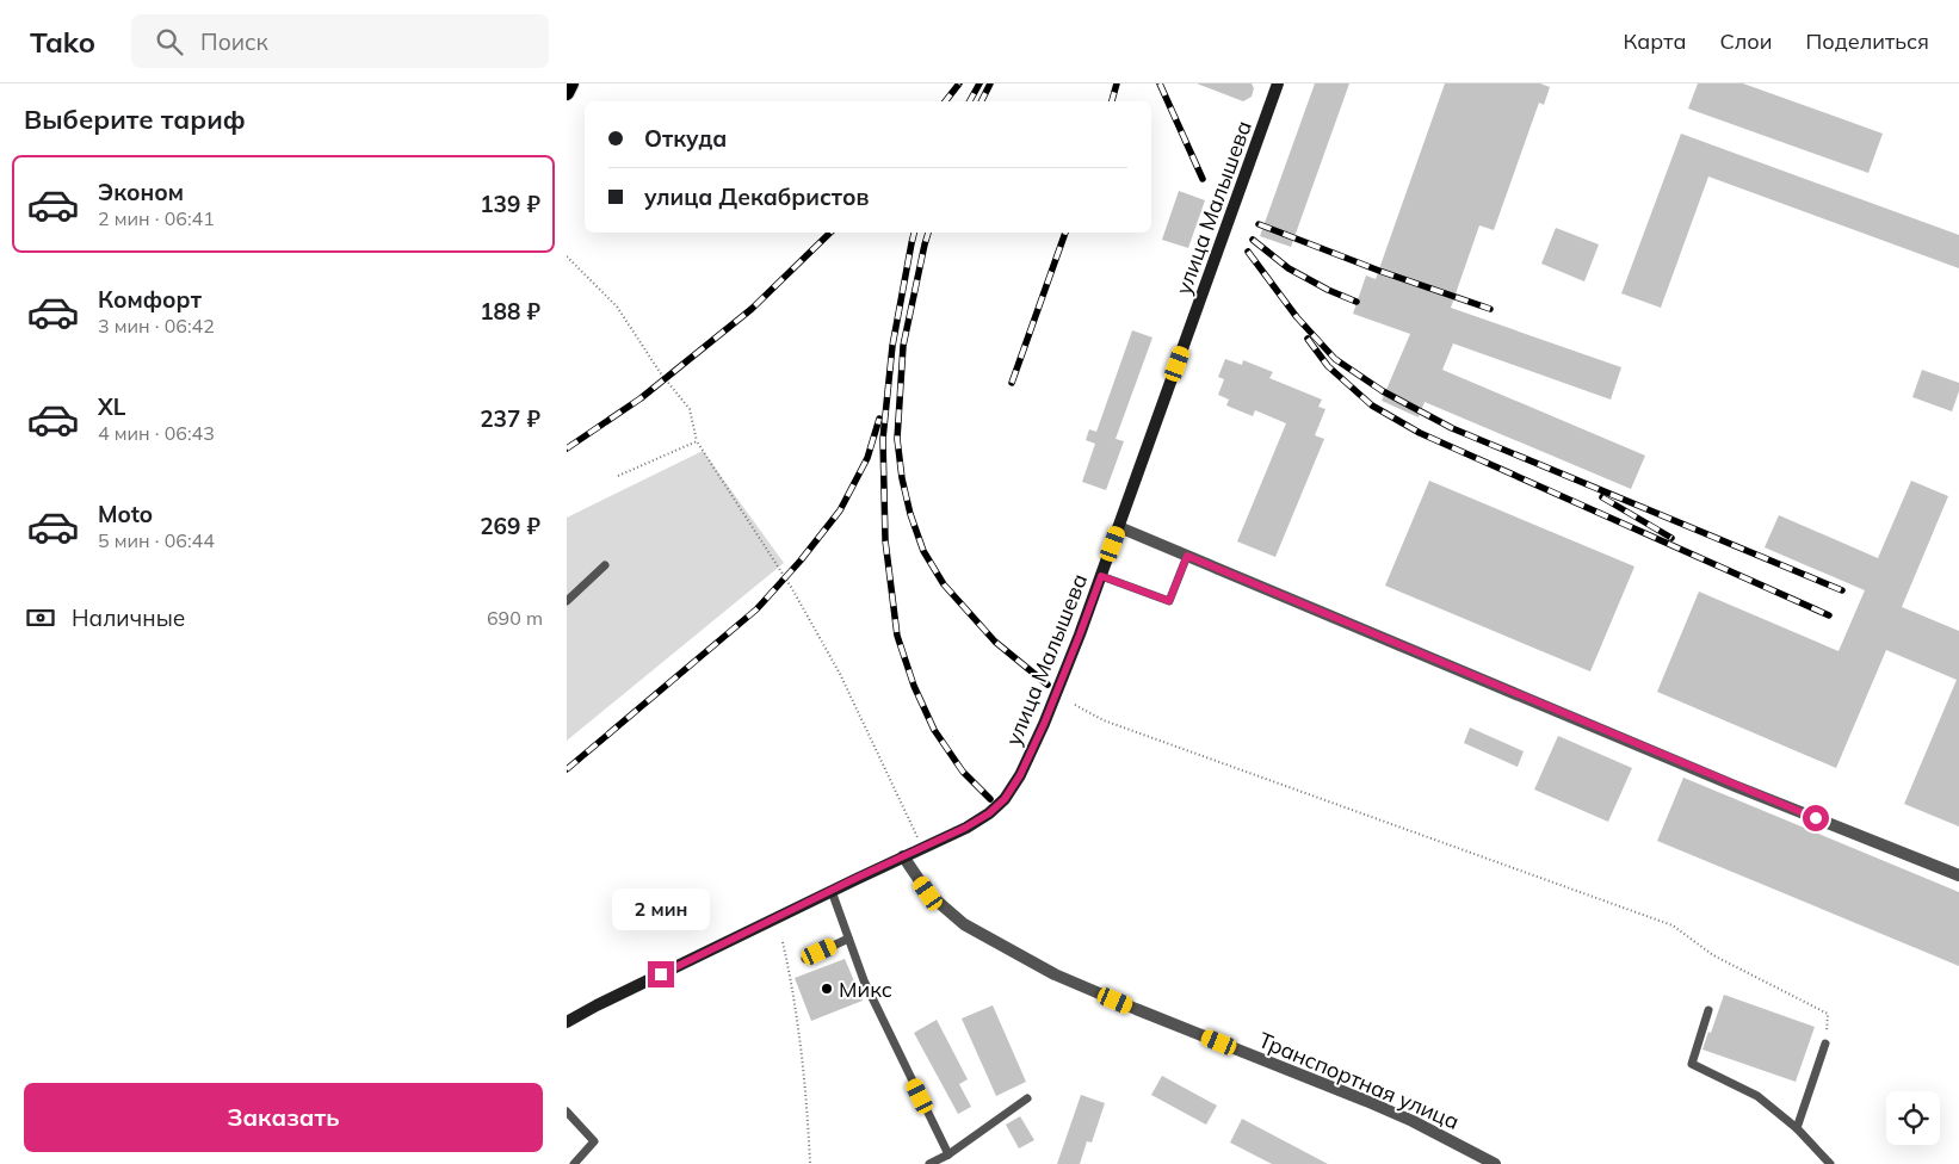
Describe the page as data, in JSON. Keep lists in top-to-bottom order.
{
  "streets": {
    "main road": ["улица Малышева"],
    "street": ["Транспортная улица"]
  },
  "crossings": [
    ["улица Малышева", "Транспортная улица"]
  ],
  "places": ["Микс"],
  "page": {
    "header": "Tako",
    "search": "Поиск",
    "nav": ["Карта", "Слои", "Поделиться"],
    "heading": "Выберите тариф",
    "banner": ["Откуда", "улица Декабристов"],
    "list": [
      {
        "name": "Эконом",
        "note": "2 мин · 06:41",
        "value": "139 ₽"
      },
      {
        "name": "Комфорт",
        "note": "3 мин · 06:42",
        "value": "188 ₽"
      },
      {
        "name": "XL",
        "note": "4 мин · 06:43",
        "value": "237 ₽"
      },
      {
        "name": "Moto",
        "note": "5 мин · 06:44",
        "value": "269 ₽"
      }
    ],
    "pay": ["Наличные", "690 m"],
    "bubble": "2 мин",
    "buttons": "Заказать"
  }
}
